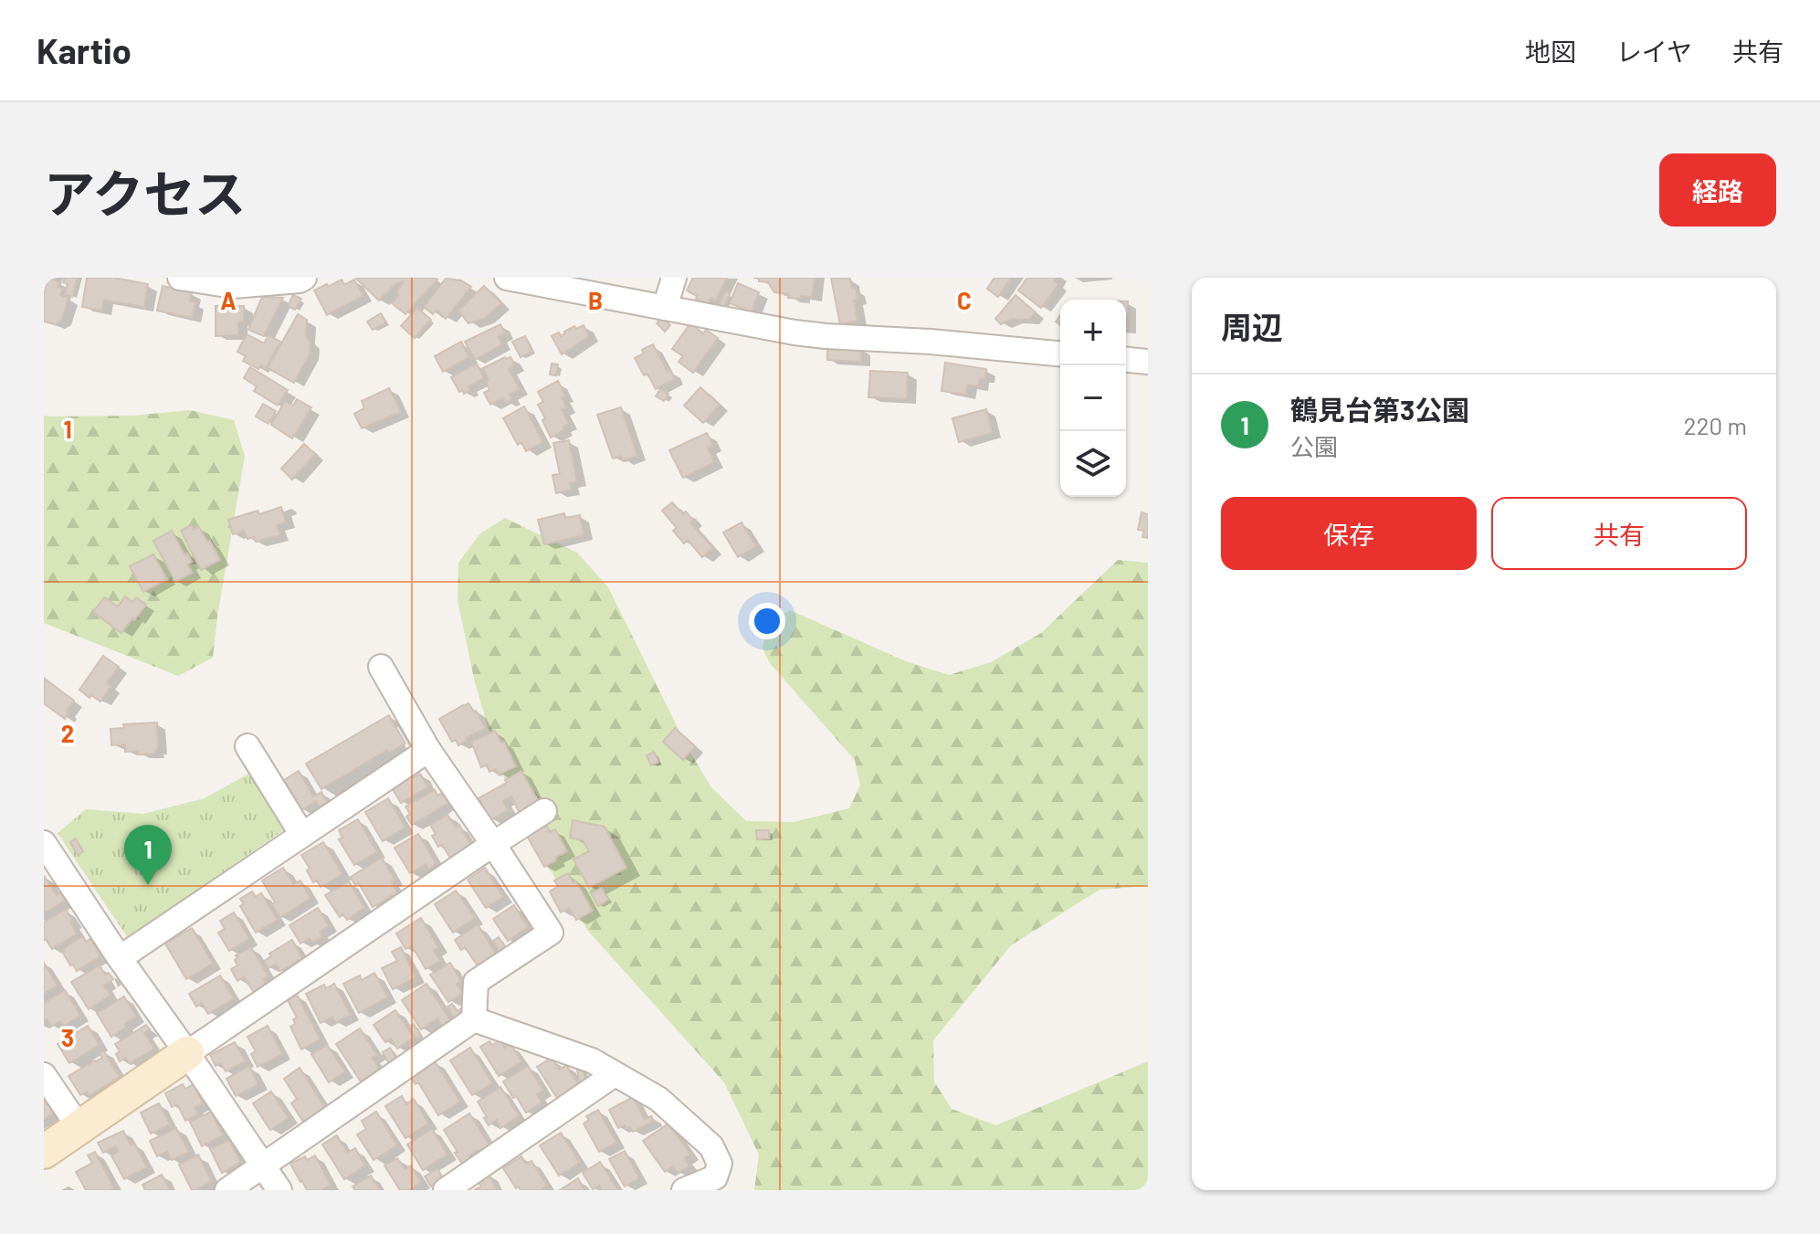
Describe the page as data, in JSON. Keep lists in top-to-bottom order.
{
  "page": {
    "header": "Kartio",
    "nav": ["地図", "レイヤ", "共有"],
    "title": "アクセス",
    "buttons": [
      "経路",
      ["保存", "共有"]
    ],
    "heading": "周辺",
    "map_buttons": ["+", "−"],
    "list": [
      {
        "mark": "1",
        "name": "鶴見台第3公園",
        "note": "公園",
        "value": "220 m"
      }
    ],
    "pins": "1"
  },
  "grid": {
    "columns": ["A", "B", "C"],
    "rows": ["1", "2", "3"]
  }
}
